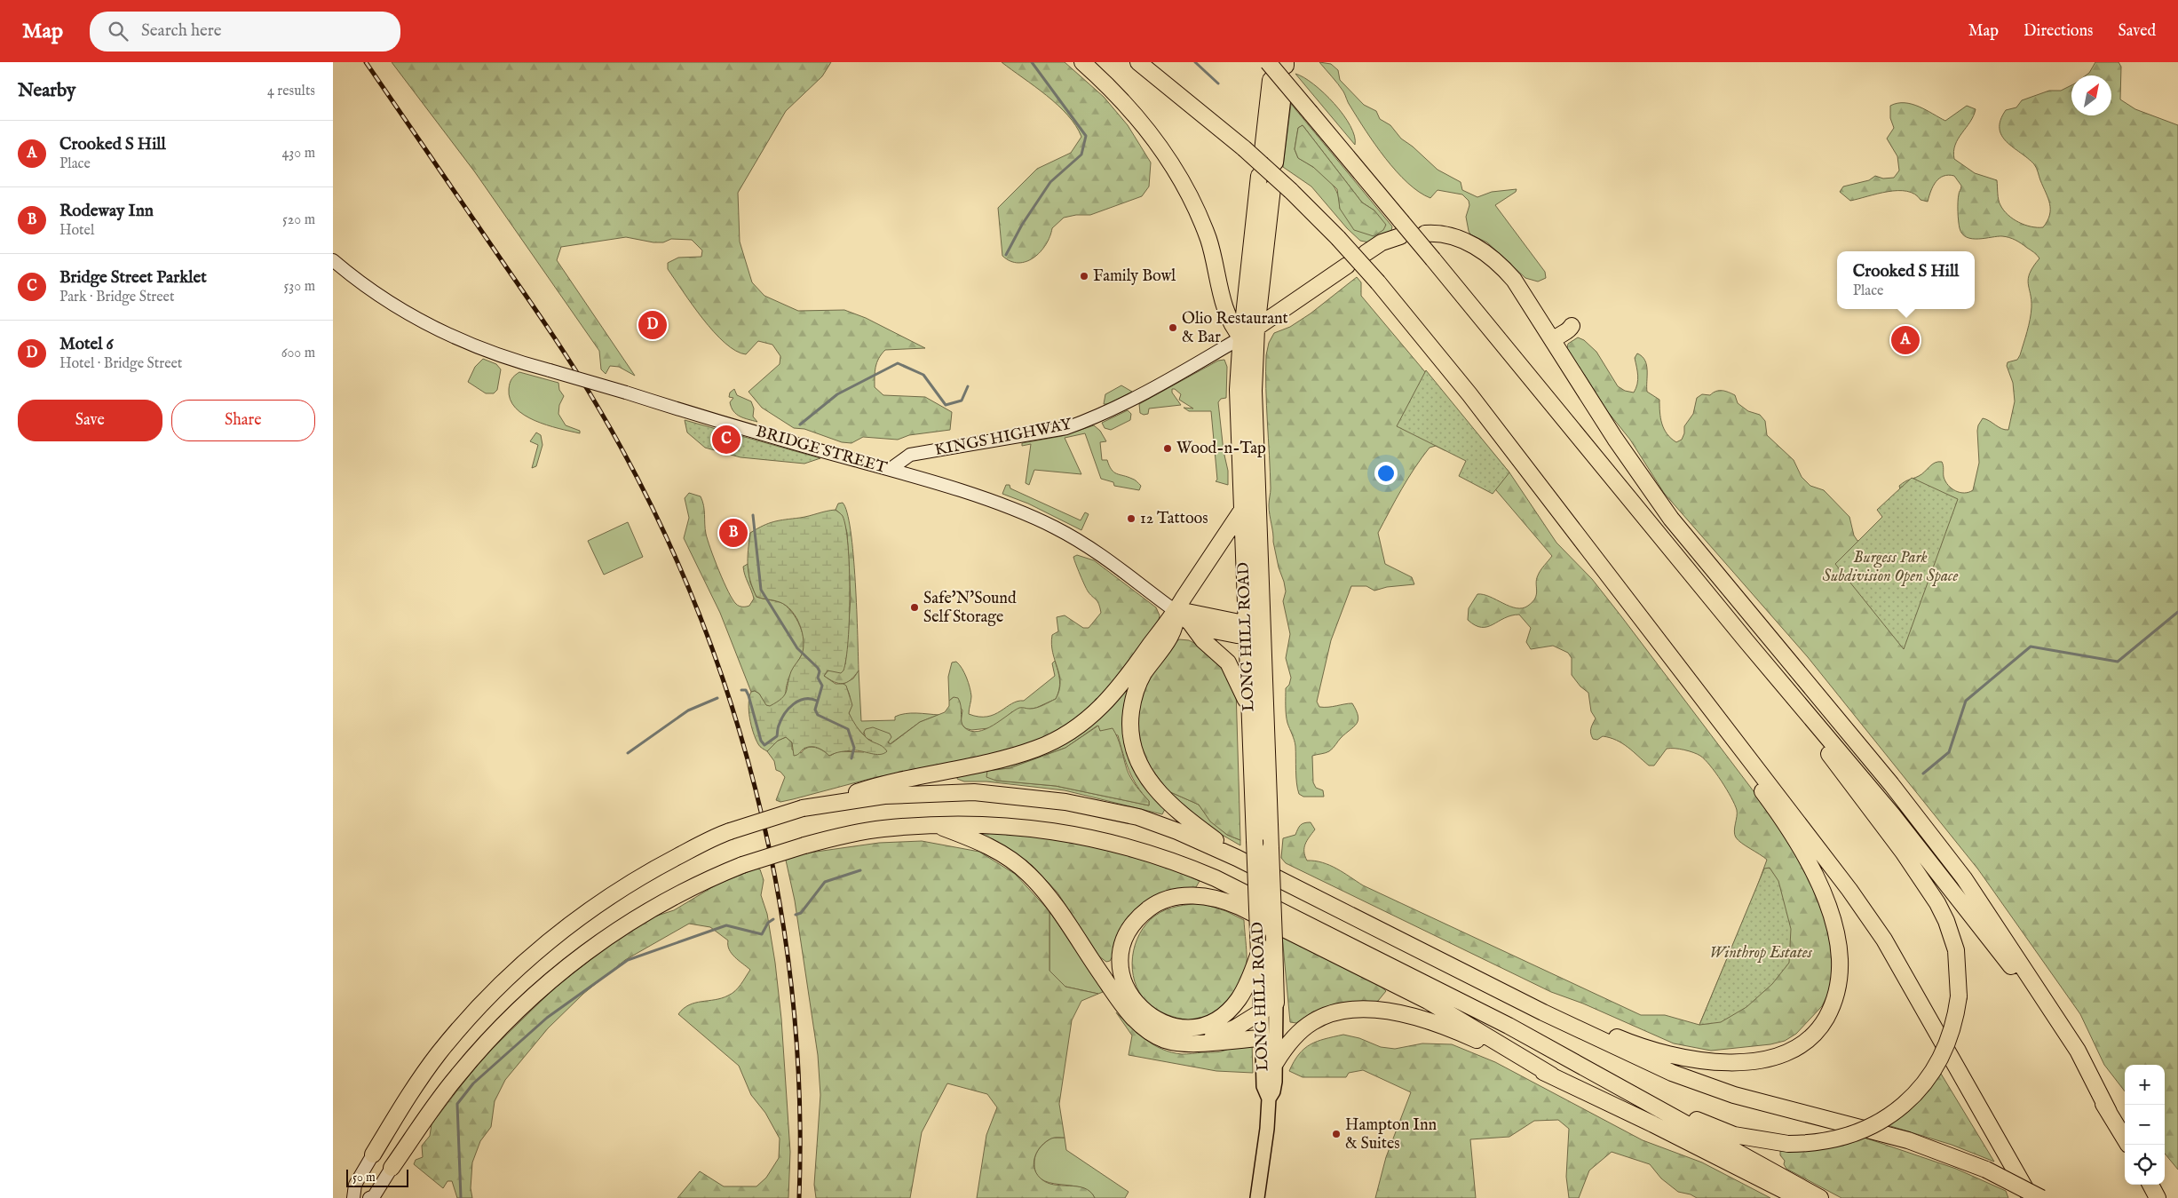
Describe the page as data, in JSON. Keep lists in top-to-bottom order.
{
  "streets": {
    "highway": ["KINGS HIGHWAY", "BRIDGE STREET", "LONG HILL ROAD"]
  },
  "crossings": [
    ["KINGS HIGHWAY", "BRIDGE STREET"],
    ["KINGS HIGHWAY", "LONG HILL ROAD"],
    ["BRIDGE STREET", "LONG HILL ROAD"]
  ],
  "parks": ["Burgess Park Subdivision Open Space", "Winthrop Estates"],
  "places": [
    "Family Bowl",
    "Olio Restaurant & Bar",
    "Wood-n-Tap",
    "12 Tattoos",
    "Safe'N'Sound Self Storage",
    "Hampton Inn & Suites"
  ],
  "scale_bar": "50 m",
  "north": "top right",
  "page": {
    "header": "Map",
    "search": "Search here",
    "nav": ["Map", "Directions", "Saved"],
    "heading": ["Nearby", "4 results"],
    "list": [
      {
        "mark": "A",
        "name": "Crooked S Hill",
        "note": "Place",
        "value": "430 m"
      },
      {
        "mark": "B",
        "name": "Rodeway Inn",
        "note": "Hotel",
        "value": "520 m"
      },
      {
        "mark": "C",
        "name": "Bridge Street Parklet",
        "note": "Park · Bridge Street",
        "value": "530 m"
      },
      {
        "mark": "D",
        "name": "Motel 6",
        "note": "Hotel · Bridge Street",
        "value": "600 m"
      }
    ],
    "popup": ["Crooked S Hill", "Place"],
    "pins": [
      "D",
      "A",
      "C",
      "B"
    ],
    "buttons": ["Save", "Share"],
    "map_buttons": ["+", "−"],
    "scale": "50 m"
  }
}
